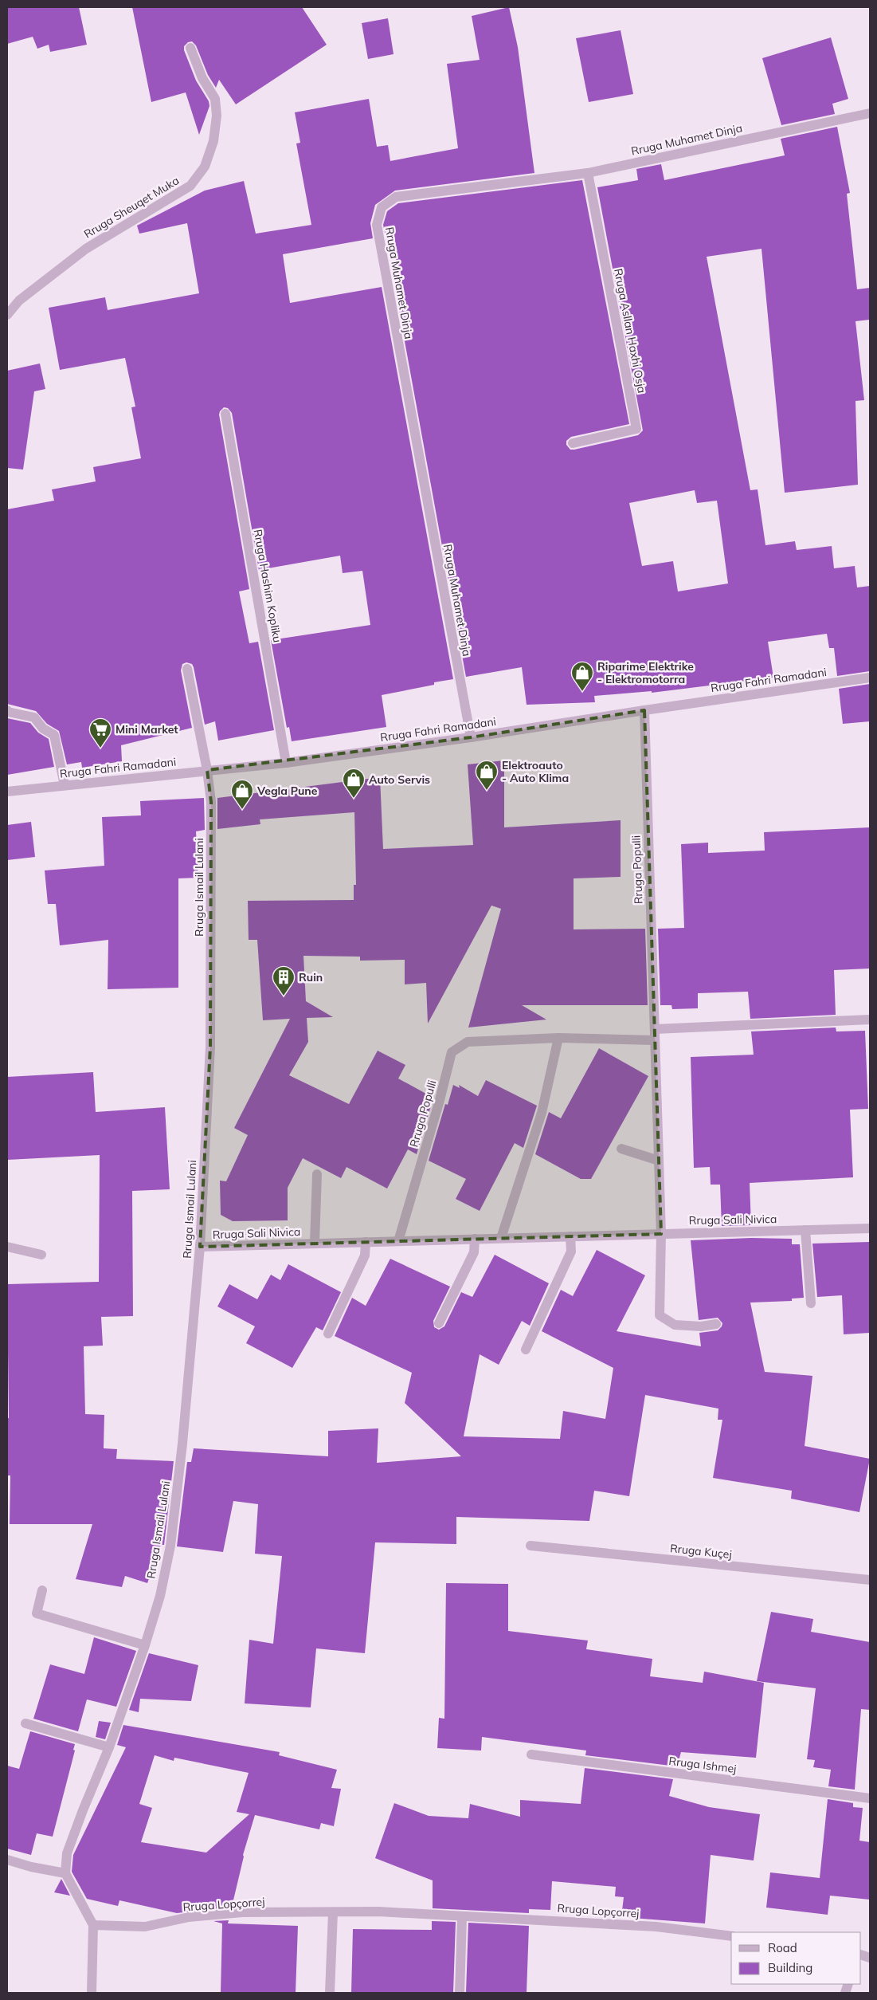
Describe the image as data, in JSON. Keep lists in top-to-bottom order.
{
  "streets": {
    "street": [
      "Rruga Muhamet Dinja",
      "Rruga Sheuqet Muka",
      "Rruga Asllan Haxhi Osja",
      "Rruga Hashim Kopliku",
      "Rruga Fahri Ramadani",
      "Rruga Populli",
      "Rruga Ismail Lulani",
      "Rruga Sali Nivica",
      "Rruga Kuçej",
      "Rruga Ishmej",
      "Rruga Lopçorrej"
    ]
  },
  "crossings": [
    ["Rruga Muhamet Dinja", "Rruga Asllan Haxhi Osja"],
    ["Rruga Muhamet Dinja", "Rruga Fahri Ramadani"],
    ["Rruga Hashim Kopliku", "Rruga Fahri Ramadani"],
    ["Rruga Fahri Ramadani", "Rruga Populli"],
    ["Rruga Fahri Ramadani", "Rruga Ismail Lulani"],
    ["Rruga Populli", "Rruga Sali Nivica"],
    ["Rruga Ismail Lulani", "Rruga Sali Nivica"]
  ],
  "places": {
    "shop": [
      "Riparime Elektrike - Elektromotorra",
      "Elektroauto - Auto Klima",
      "Auto Servis",
      "Vegla Pune"
    ],
    "supermarket": ["Mini Market"],
    "building": ["Ruin"]
  },
  "legend": ["Road", "Building"]
}
